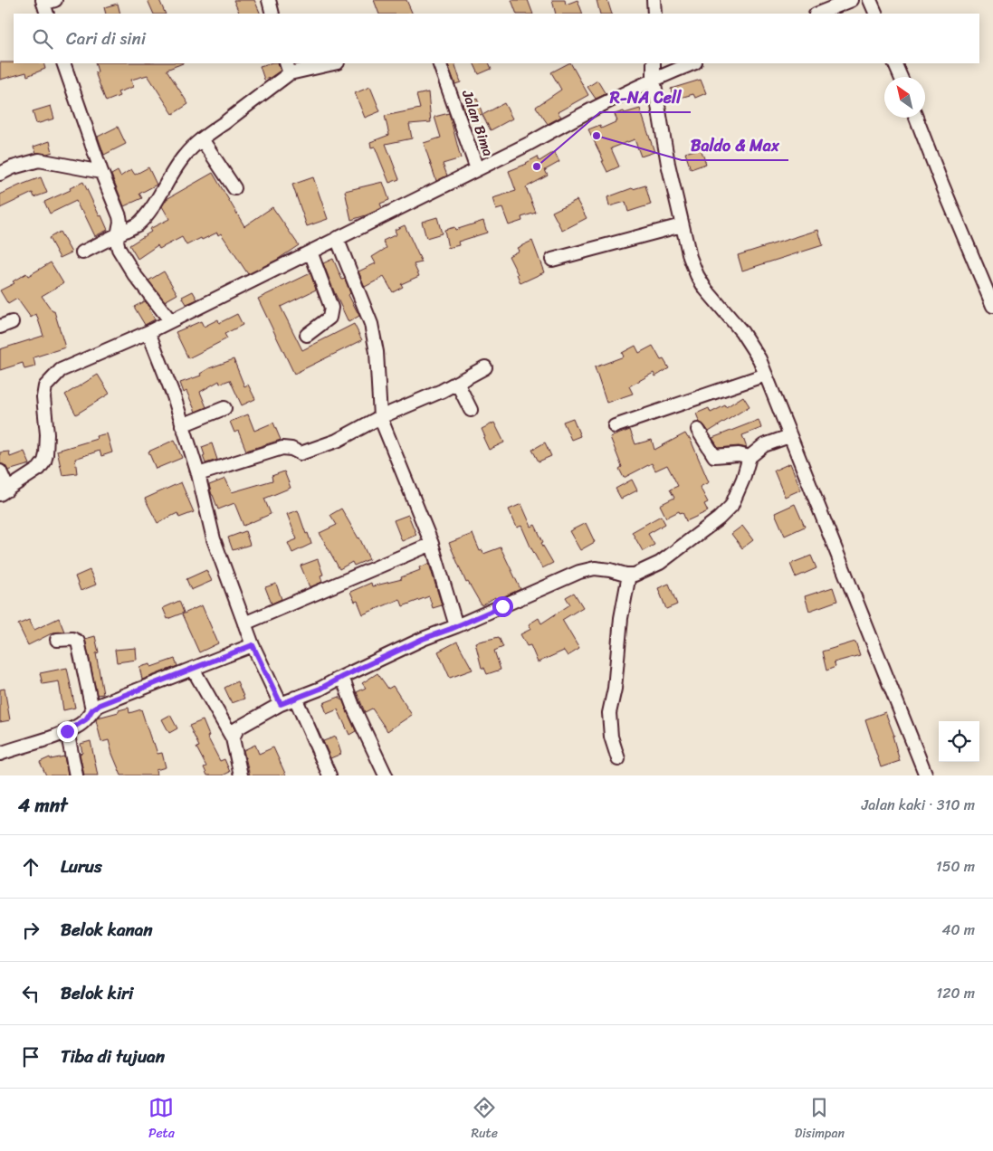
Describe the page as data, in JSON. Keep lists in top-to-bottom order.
{
  "streets": {
    "street": ["Jalan Bima"]
  },
  "places": ["Baldo & Max", "R-NA Cell"],
  "north": "top left",
  "page": {
    "search": "Cari di sini",
    "heading": ["4 mnt", "Jalan kaki · 310 m"],
    "list": [
      ["Lurus", "150 m"],
      ["Belok kanan", "40 m"],
      ["Belok kiri", "120 m"],
      "Tiba di tujuan"
    ],
    "nav": ["Peta", "Rute", "Disimpan"]
  }
}
